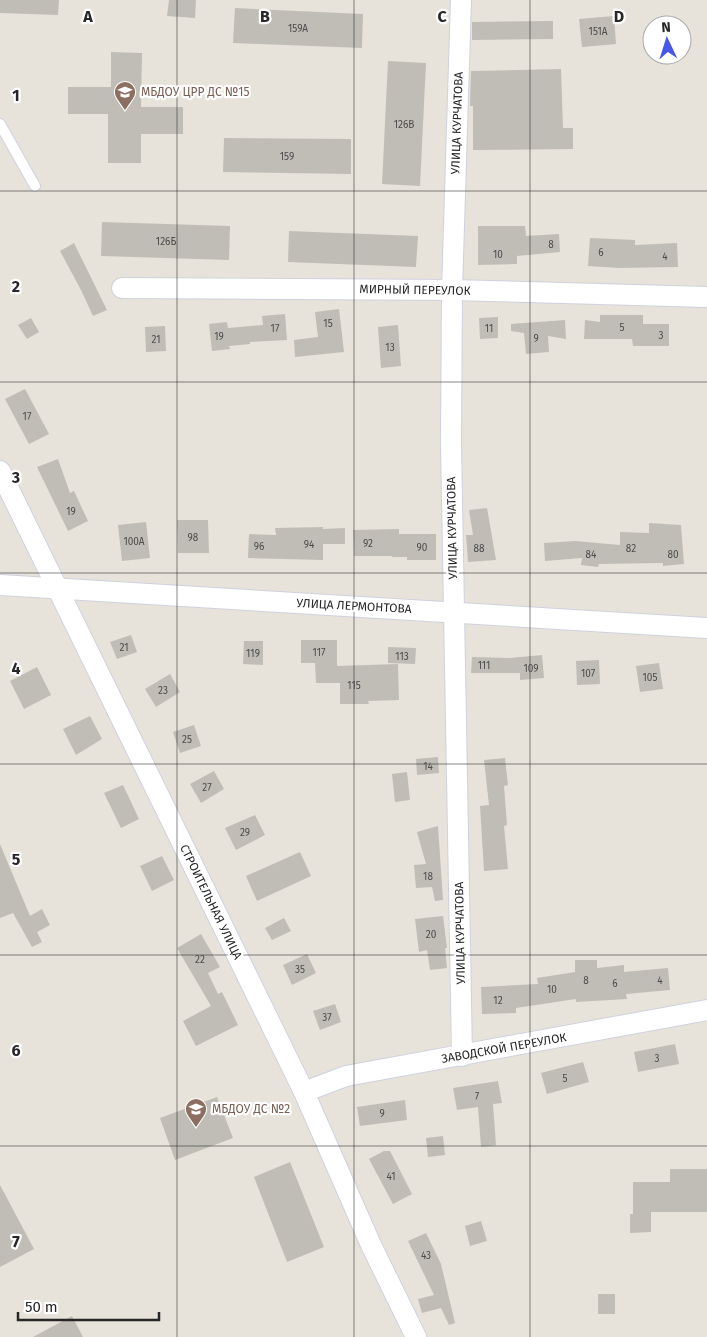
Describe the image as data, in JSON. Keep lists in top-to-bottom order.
{
  "streets": {
    "street": [
      "УЛИЦА КУРЧАТОВА",
      "МИРНЫЙ ПЕРЕУЛОК",
      "УЛИЦА ЛЕРМОНТОВА",
      "СТРОИТЕЛЬНАЯ УЛИЦА",
      "ЗАВОДСКОЙ ПЕРЕУЛОК"
    ]
  },
  "crossings": [
    ["УЛИЦА КУРЧАТОВА", "МИРНЫЙ ПЕРЕУЛОК"],
    ["УЛИЦА КУРЧАТОВА", "УЛИЦА ЛЕРМОНТОВА"],
    ["УЛИЦА КУРЧАТОВА", "ЗАВОДСКОЙ ПЕРЕУЛОК"],
    ["УЛИЦА ЛЕРМОНТОВА", "СТРОИТЕЛЬНАЯ УЛИЦА"],
    ["СТРОИТЕЛЬНАЯ УЛИЦА", "ЗАВОДСКОЙ ПЕРЕУЛОК"]
  ],
  "places": {
    "school or university": ["МБДОУ ЦРР ДС №15", "МБДОУ ДС №2"]
  },
  "house_numbers": [
    "159А",
    "151А",
    "126В",
    "159",
    "126Б",
    "8",
    "6",
    "10",
    "4",
    "15",
    "5",
    "17",
    "11",
    "3",
    "19",
    "9",
    "21",
    "13",
    "17",
    "19",
    "98",
    "100А",
    "92",
    "94",
    "96",
    "90",
    "88",
    "82",
    "84",
    "80",
    "21",
    "117",
    "119",
    "113",
    "111",
    "109",
    "107",
    "105",
    "115",
    "23",
    "25",
    "14",
    "27",
    "29",
    "18",
    "20",
    "22",
    "35",
    "8",
    "4",
    "6",
    "10",
    "12",
    "37",
    "3",
    "5",
    "7",
    "9",
    "41",
    "43"
  ],
  "scale_bar": "50 m",
  "north": "top",
  "grid": {
    "columns": [
      "A",
      "B",
      "C",
      "D"
    ],
    "rows": [
      "1",
      "2",
      "3",
      "4",
      "5",
      "6",
      "7"
    ]
  }
}
